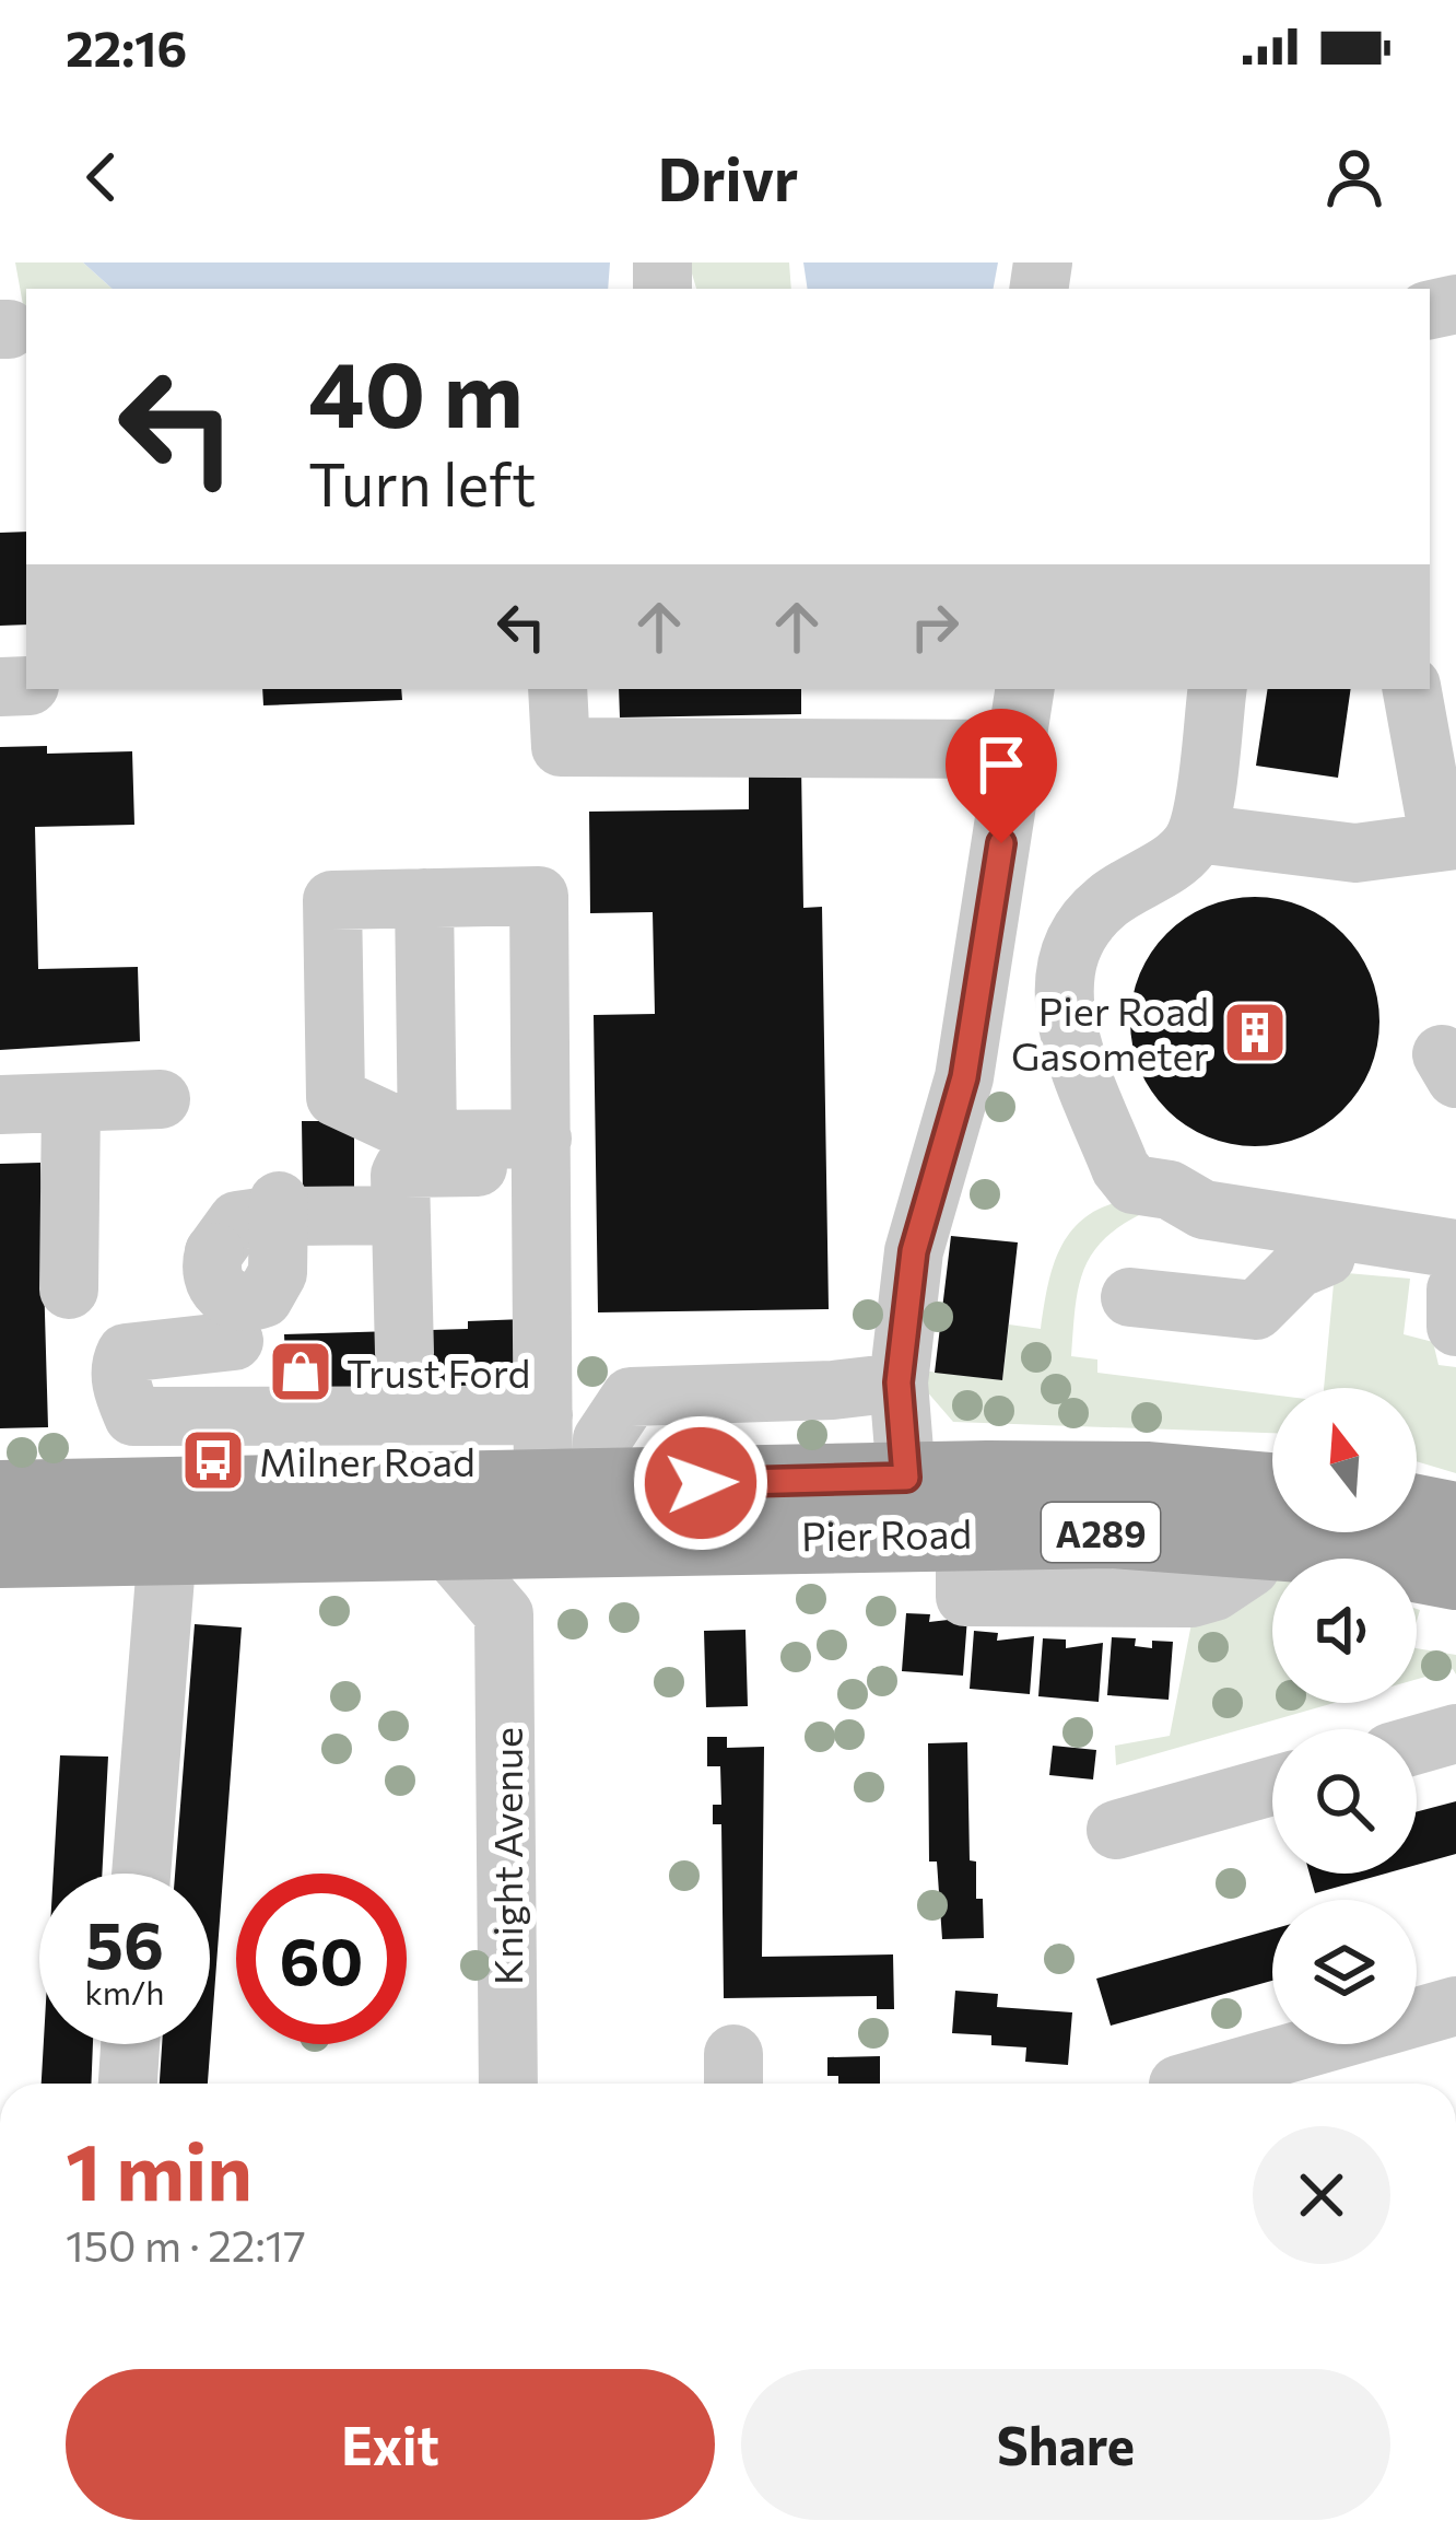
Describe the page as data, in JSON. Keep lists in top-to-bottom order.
{
  "streets": {
    "main road": ["A289", "Pier Road"],
    "street": ["Knight Avenue"]
  },
  "places": {
    "building": ["Pier Road Gasometer"],
    "shop": ["Trust Ford"],
    "bus stop": ["Milner Road"]
  },
  "north": "top",
  "page": {
    "status": "22:16",
    "header": "Drivr",
    "turn": ["40 m", "Turn left"],
    "speed": "56 km/h",
    "limit": "60",
    "heading": ["1 min", "150 m · 22:17"],
    "buttons": ["Exit", "Share"]
  }
}
